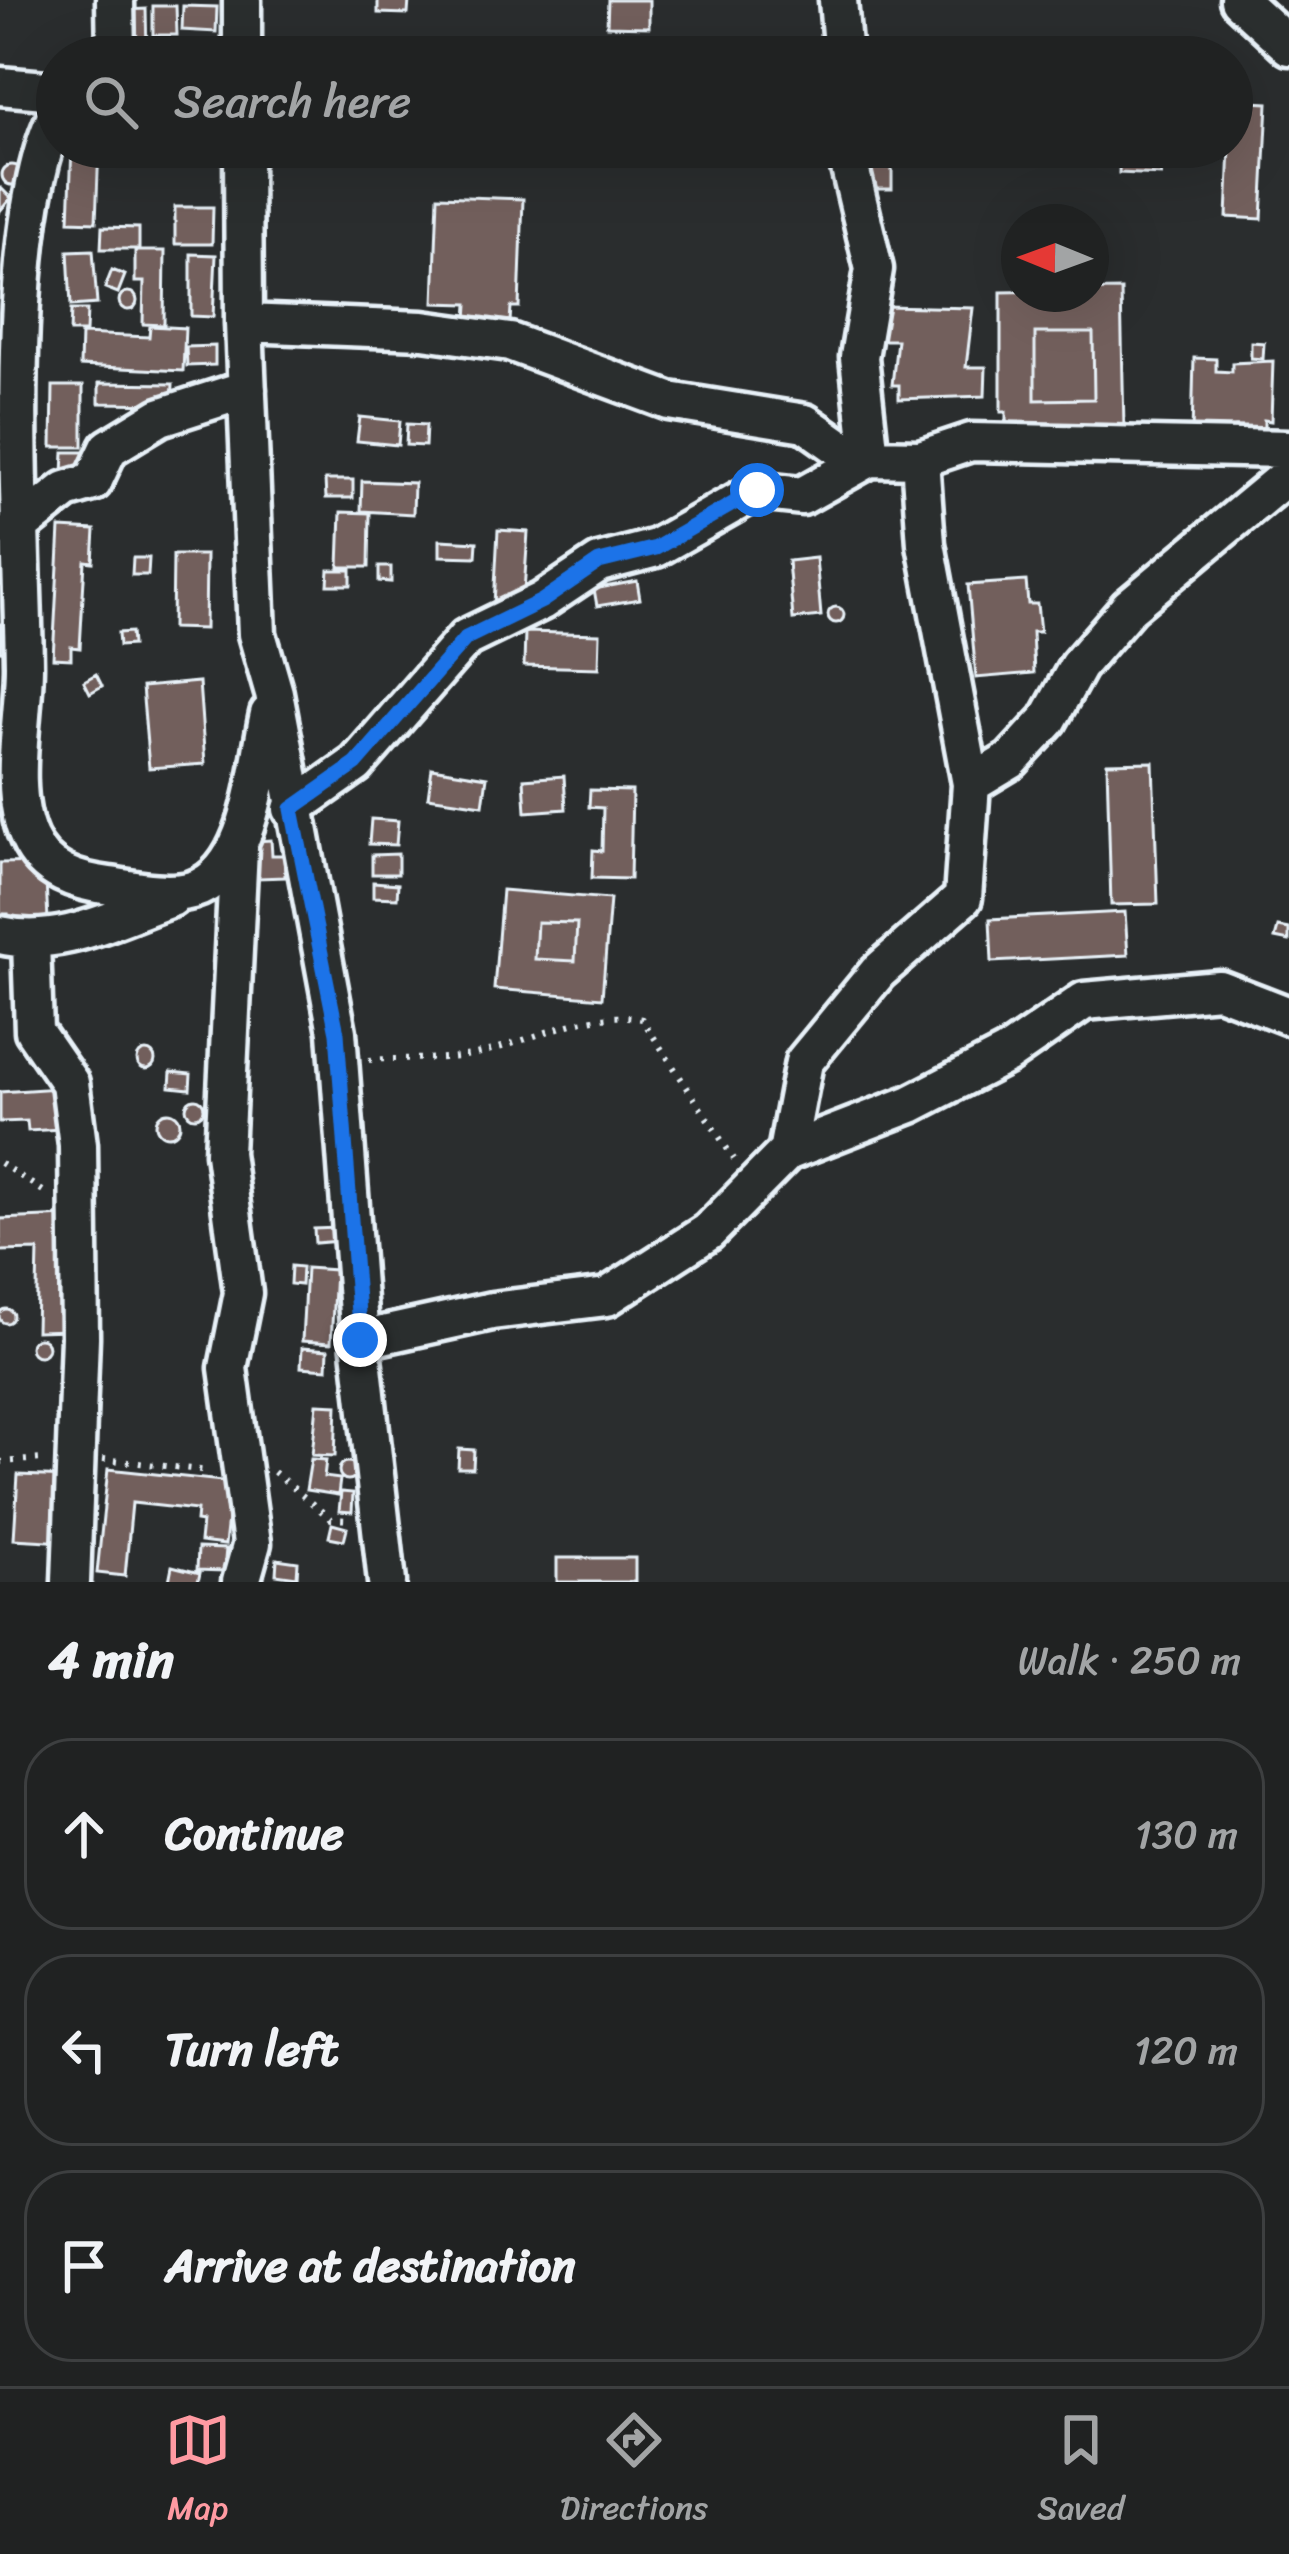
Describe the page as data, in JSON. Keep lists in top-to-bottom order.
{
  "north": "left",
  "page": {
    "search": "Search here",
    "heading": ["4 min", "Walk · 250 m"],
    "list": [
      ["Continue", "130 m"],
      ["Turn left", "120 m"],
      "Arrive at destination"
    ],
    "nav": ["Map", "Directions", "Saved"]
  }
}
